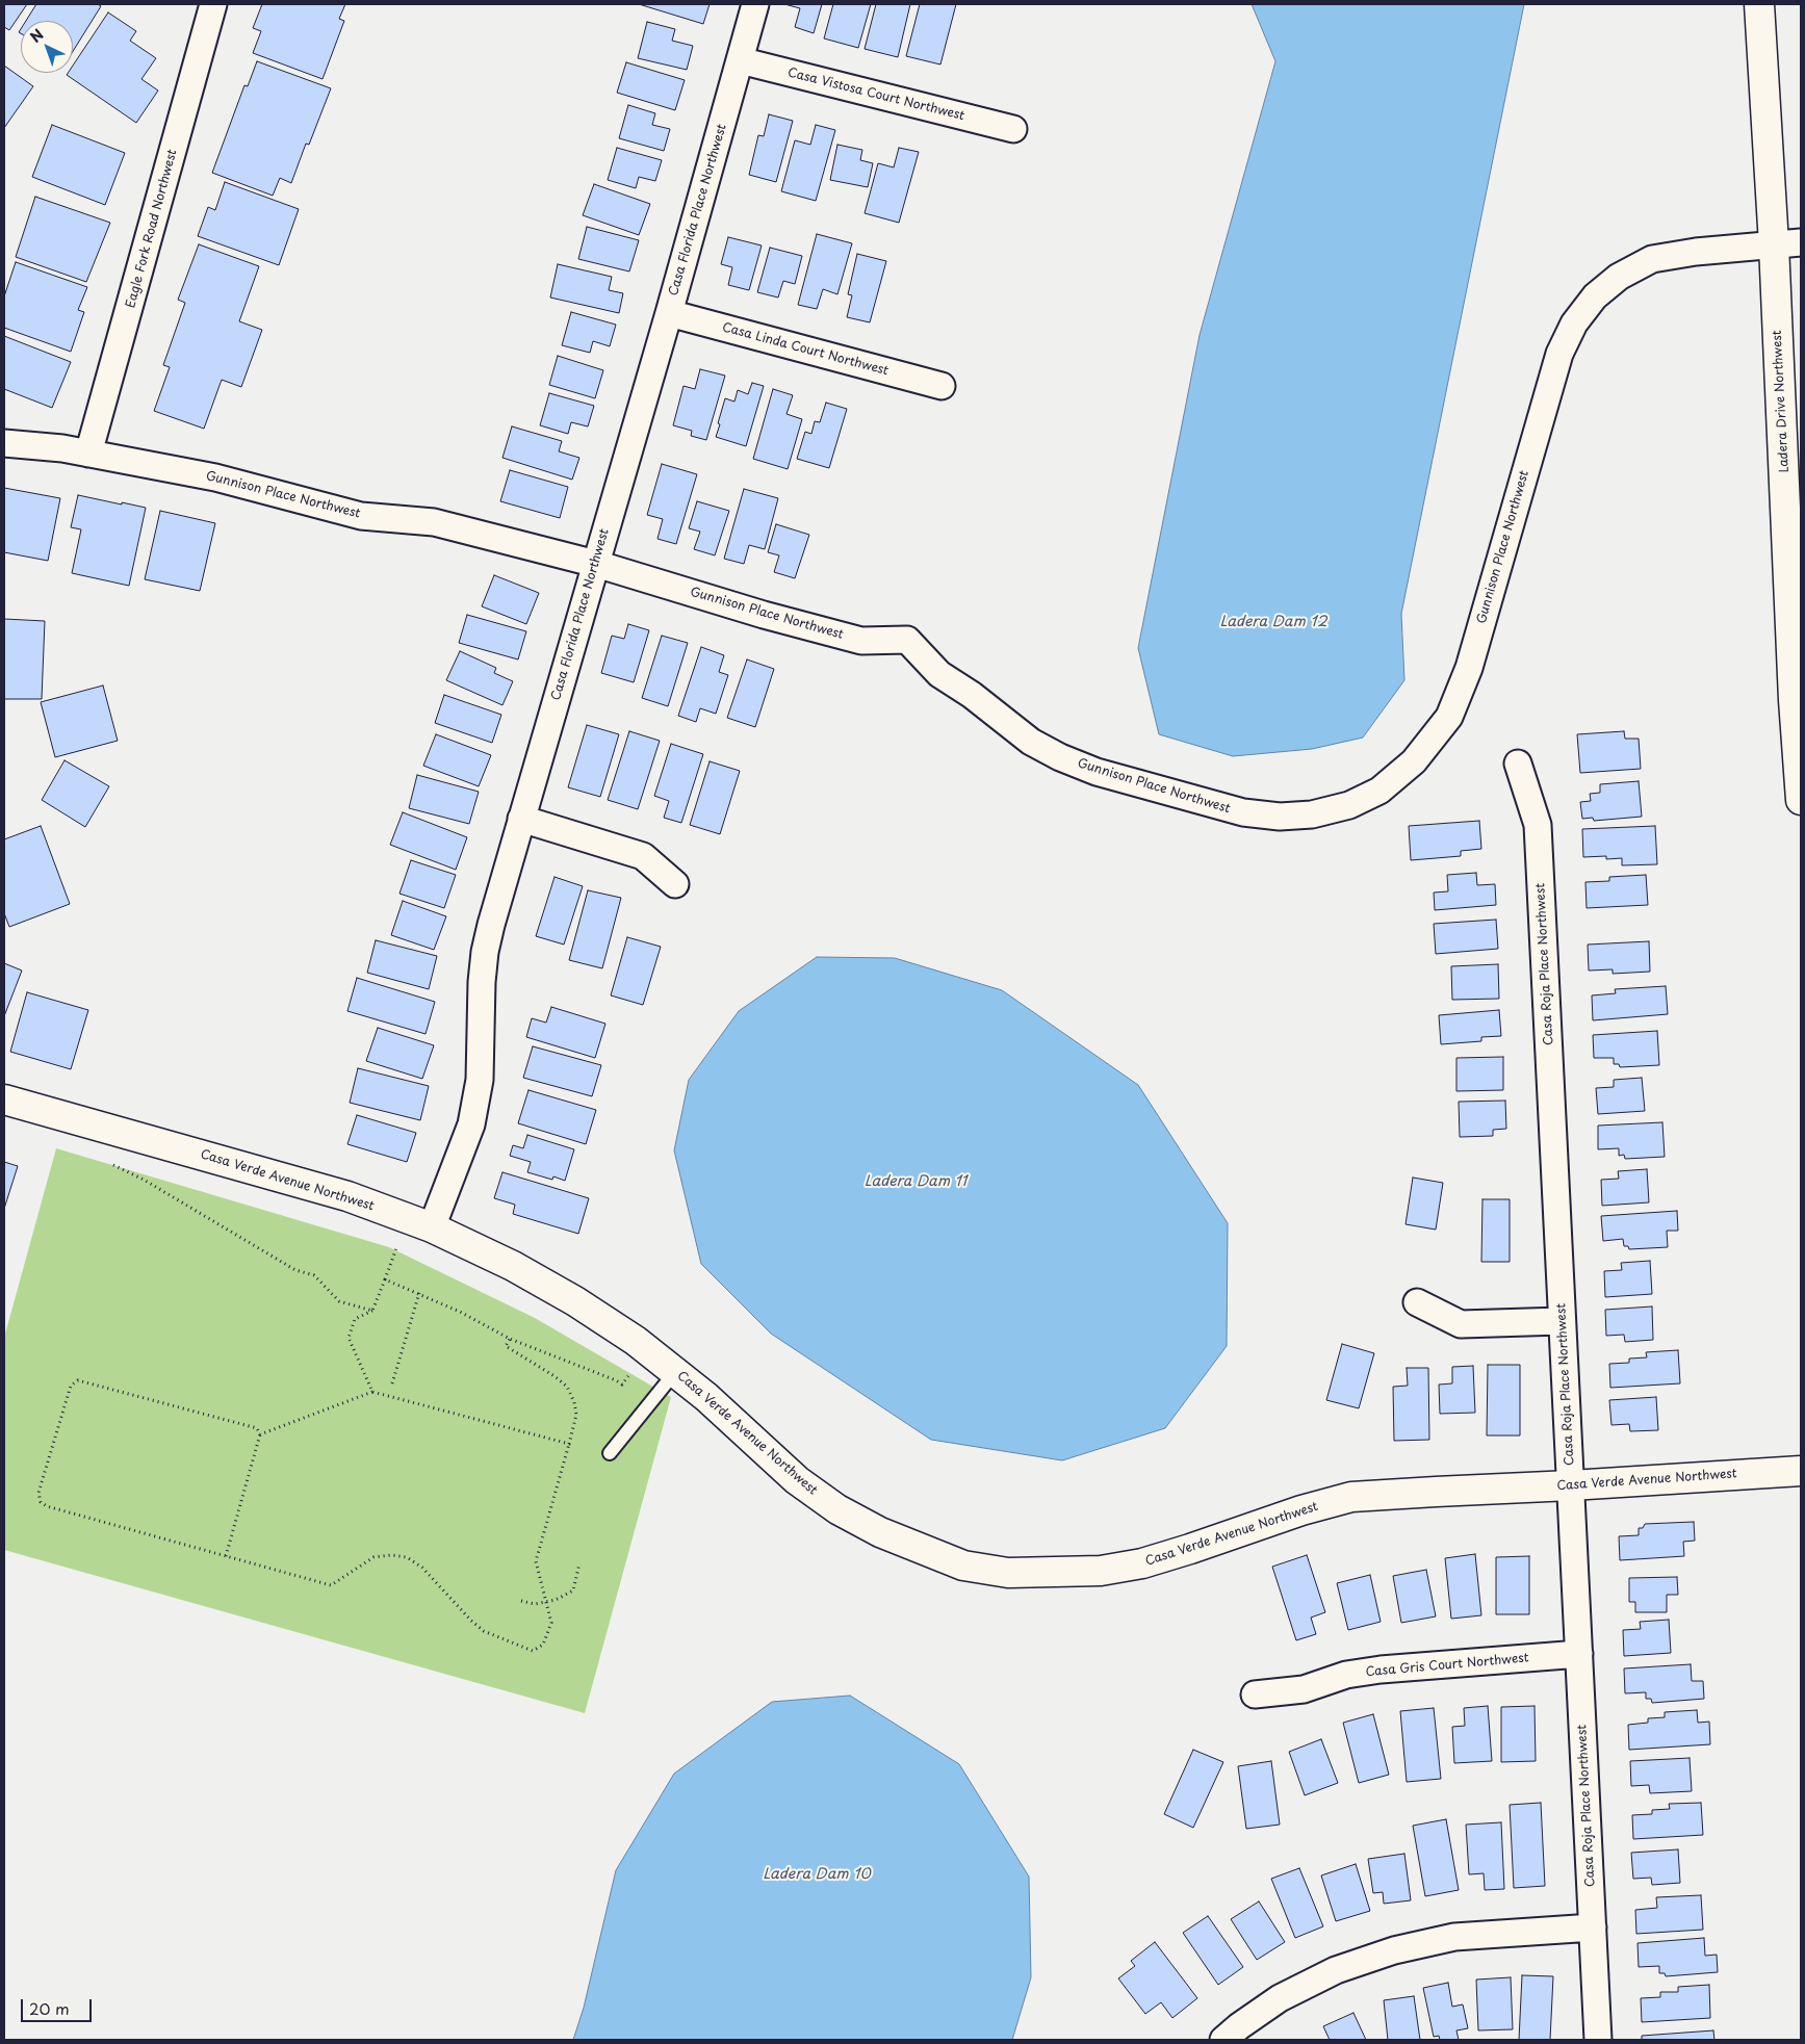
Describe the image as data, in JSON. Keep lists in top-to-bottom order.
{
  "streets": {
    "street": [
      "Casa Vistosa Court Northwest",
      "Casa Florida Place Northwest",
      "Eagle Fork Road Northwest",
      "Casa Linda Court Northwest",
      "Ladera Drive Northwest",
      "Gunnison Place Northwest",
      "Casa Roja Place Northwest",
      "Casa Verde Avenue Northwest",
      "Casa Gris Court Northwest"
    ]
  },
  "crossings": [
    ["Casa Vistosa Court Northwest", "Casa Florida Place Northwest"],
    ["Casa Florida Place Northwest", "Casa Linda Court Northwest"],
    ["Casa Florida Place Northwest", "Gunnison Place Northwest"],
    ["Casa Florida Place Northwest", "Casa Verde Avenue Northwest"],
    ["Eagle Fork Road Northwest", "Gunnison Place Northwest"],
    ["Ladera Drive Northwest", "Gunnison Place Northwest"],
    ["Casa Roja Place Northwest", "Casa Verde Avenue Northwest"],
    ["Casa Roja Place Northwest", "Casa Gris Court Northwest"]
  ],
  "water": ["Ladera Dam 12", "Ladera Dam 11", "Ladera Dam 10"],
  "scale_bar": "20 m",
  "north": "top left"
}
